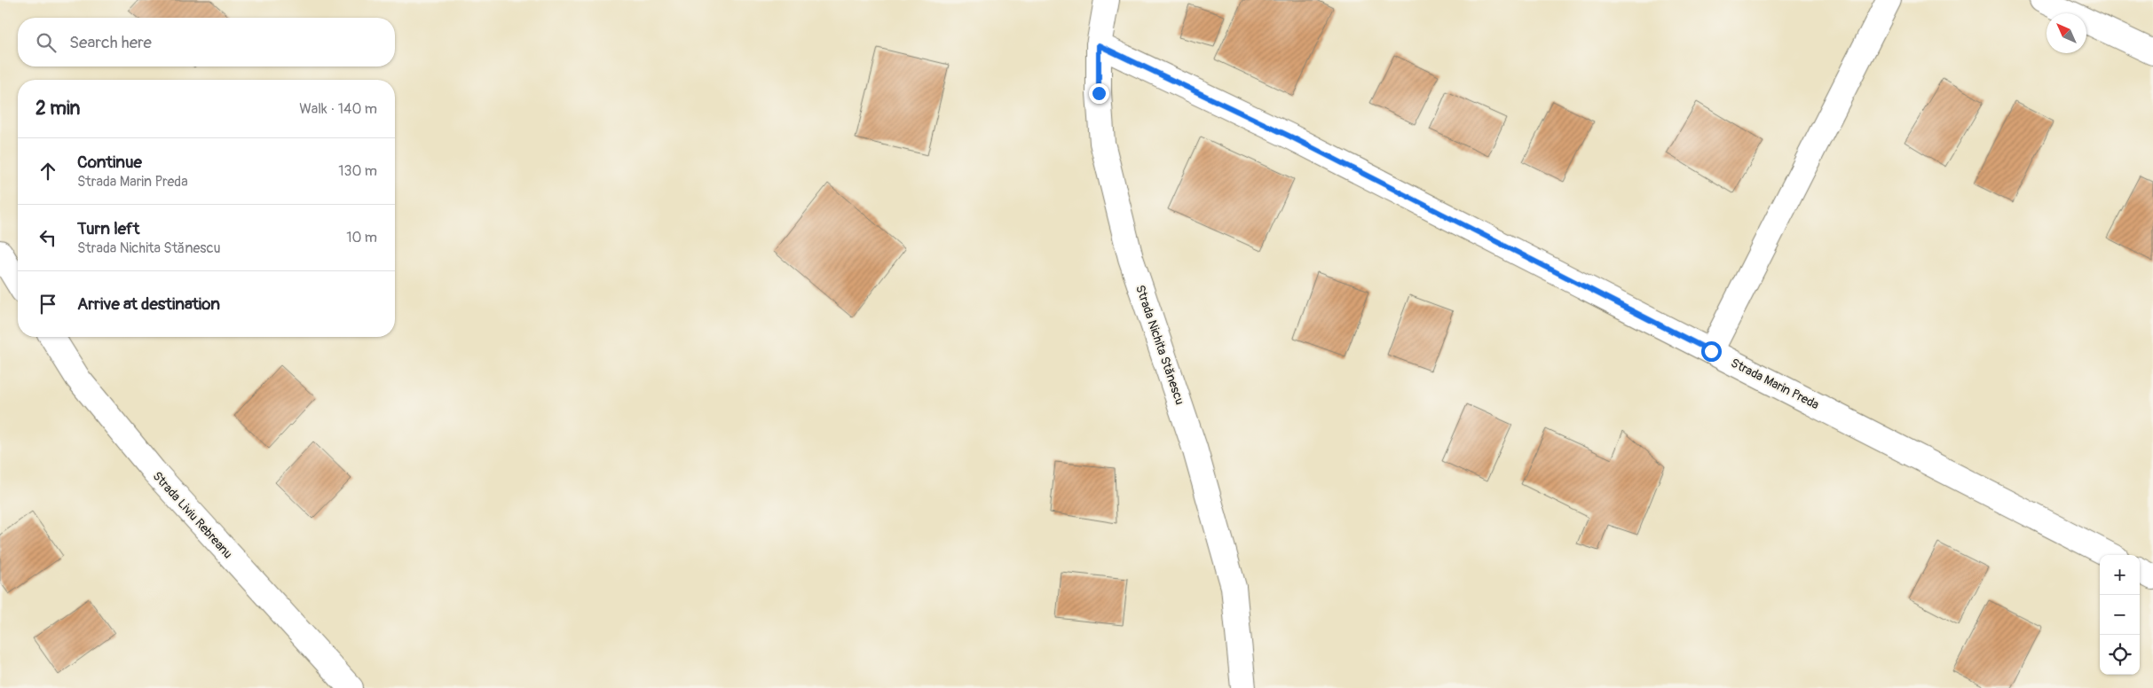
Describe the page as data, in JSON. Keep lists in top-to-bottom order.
{
  "streets": {
    "street": ["Strada Nichita Stănescu", "Strada Marin Preda", "Strada Liviu Rebreanu"]
  },
  "crossings": [
    ["Strada Nichita Stănescu", "Strada Marin Preda"]
  ],
  "north": "top left",
  "page": {
    "search": "Search here",
    "heading": ["2 min", "Walk · 140 m"],
    "list": [
      ["Continue", "Strada Marin Preda", "130 m"],
      ["Turn left", "Strada Nichita Stănescu", "10 m"],
      "Arrive at destination"
    ],
    "map_buttons": ["+", "−"]
  }
}
